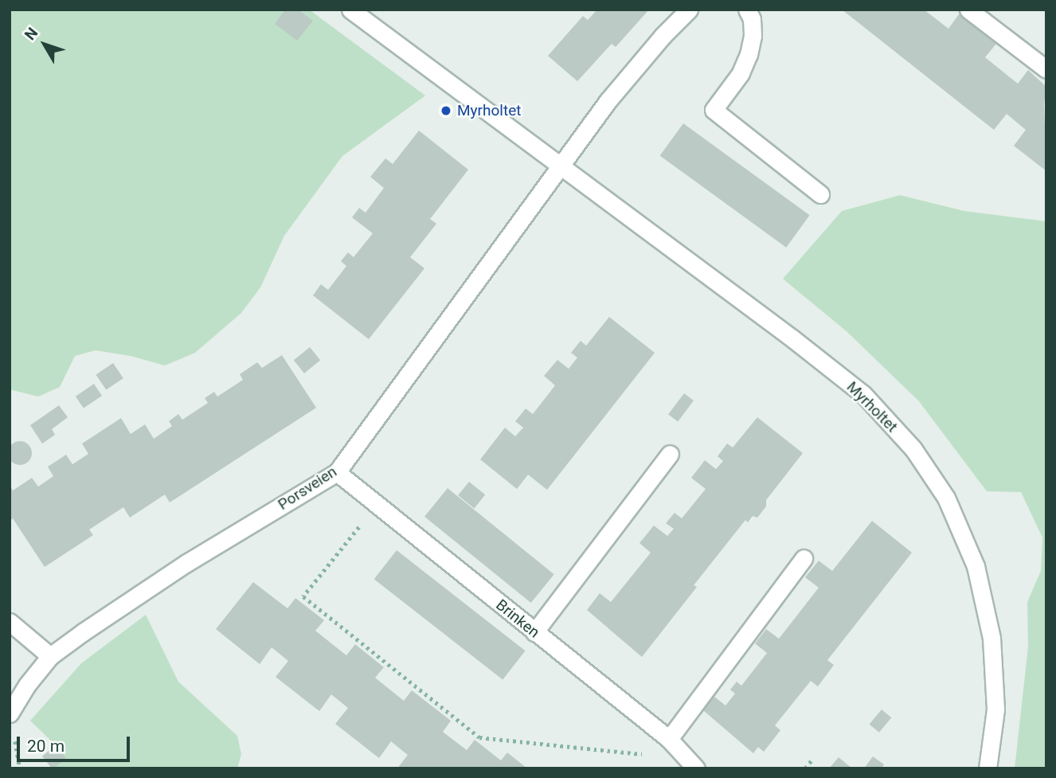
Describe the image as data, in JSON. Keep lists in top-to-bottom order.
{
  "streets": {
    "street": ["Myrholtet", "Porsveien", "Brinken"]
  },
  "crossings": [
    ["Myrholtet", "Porsveien"],
    ["Porsveien", "Brinken"]
  ],
  "places": ["Myrholtet"],
  "scale_bar": "20 m",
  "north": "top left"
}
